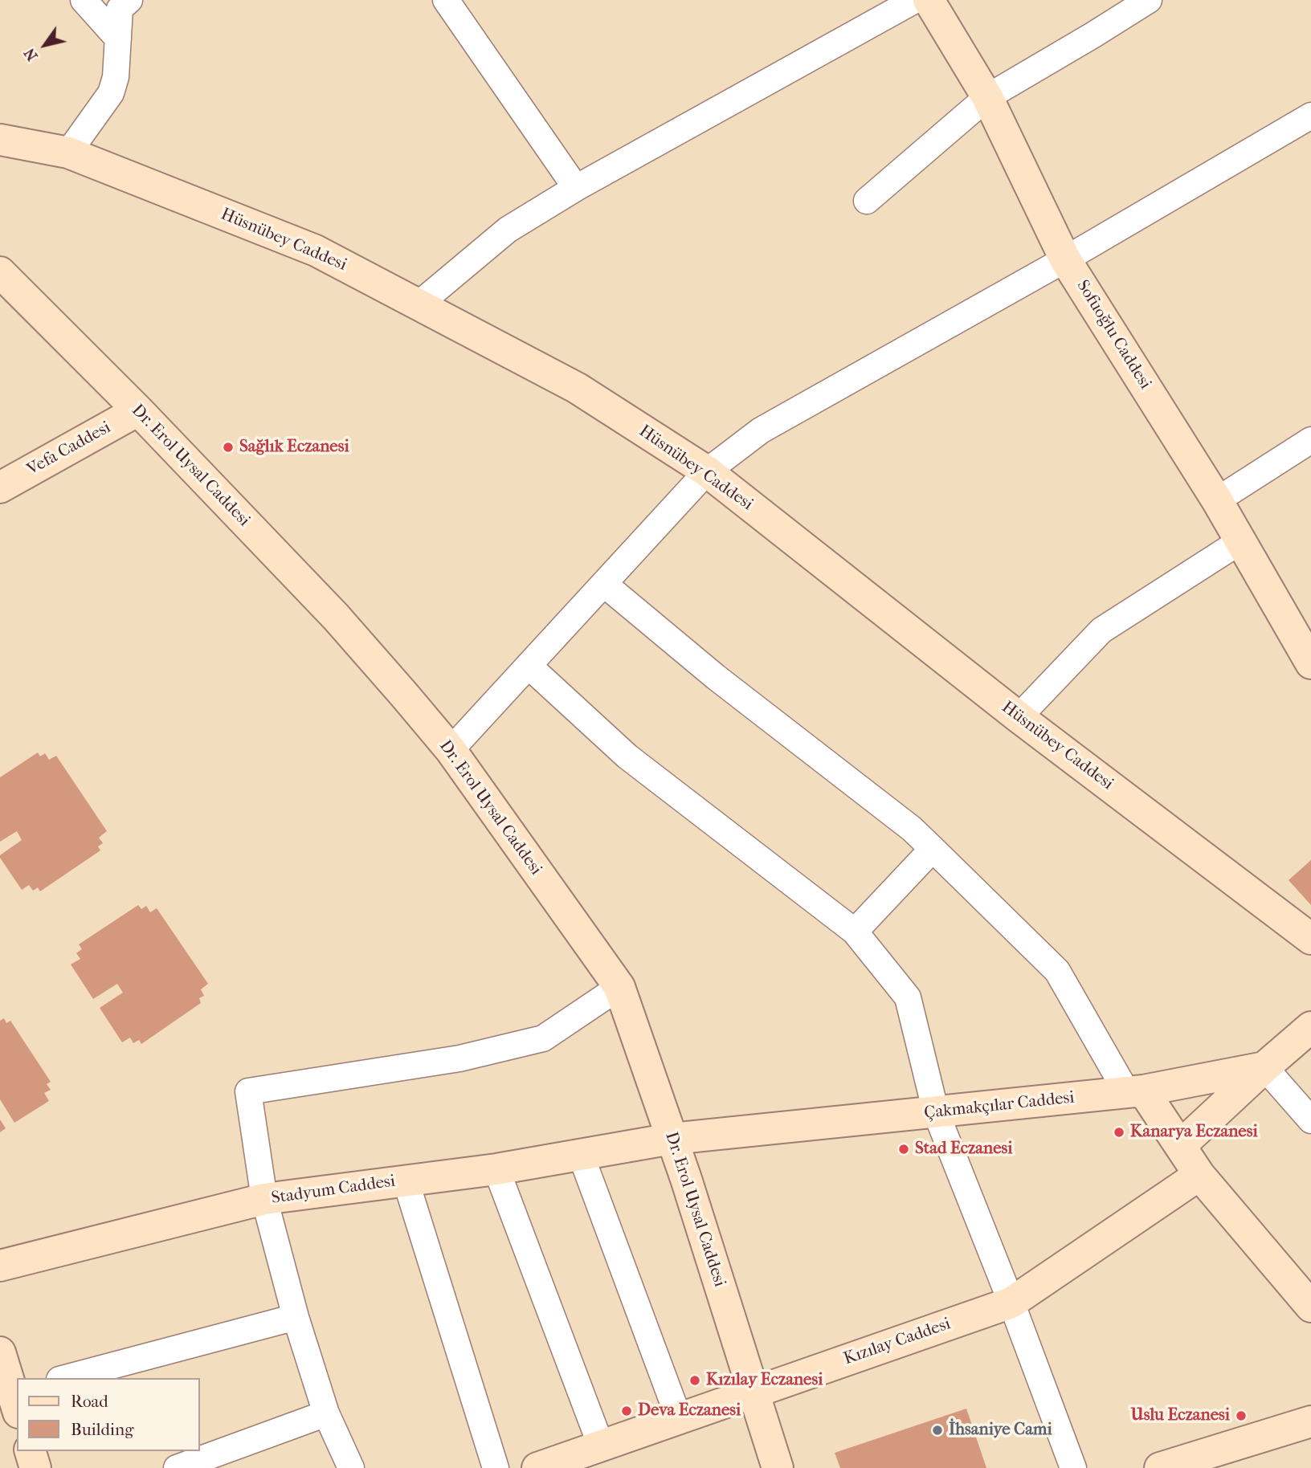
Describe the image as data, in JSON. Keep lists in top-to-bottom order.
{
  "streets": {
    "street": [
      "Hüsnübey Caddesi",
      "Sofuoğlu Caddesi",
      "Vefa Caddesi",
      "Dr. Erol Uysal Caddesi",
      "Çakmakçılar Caddesi",
      "Stadyum Caddesi",
      "Kızılay Caddesi"
    ]
  },
  "crossings": [
    ["Vefa Caddesi", "Dr. Erol Uysal Caddesi"],
    ["Dr. Erol Uysal Caddesi", "Çakmakçılar Caddesi"],
    ["Dr. Erol Uysal Caddesi", "Stadyum Caddesi"],
    ["Dr. Erol Uysal Caddesi", "Kızılay Caddesi"],
    ["Çakmakçılar Caddesi", "Stadyum Caddesi"]
  ],
  "places": [
    "Sağlık Eczanesi",
    "Kanarya Eczanesi",
    "Stad Eczanesi",
    "Kızılay Eczanesi",
    "Deva Eczanesi",
    "Uslu Eczanesi",
    "İhsaniye Cami"
  ],
  "legend": ["Road", "Building"],
  "north": "bottom left"
}
